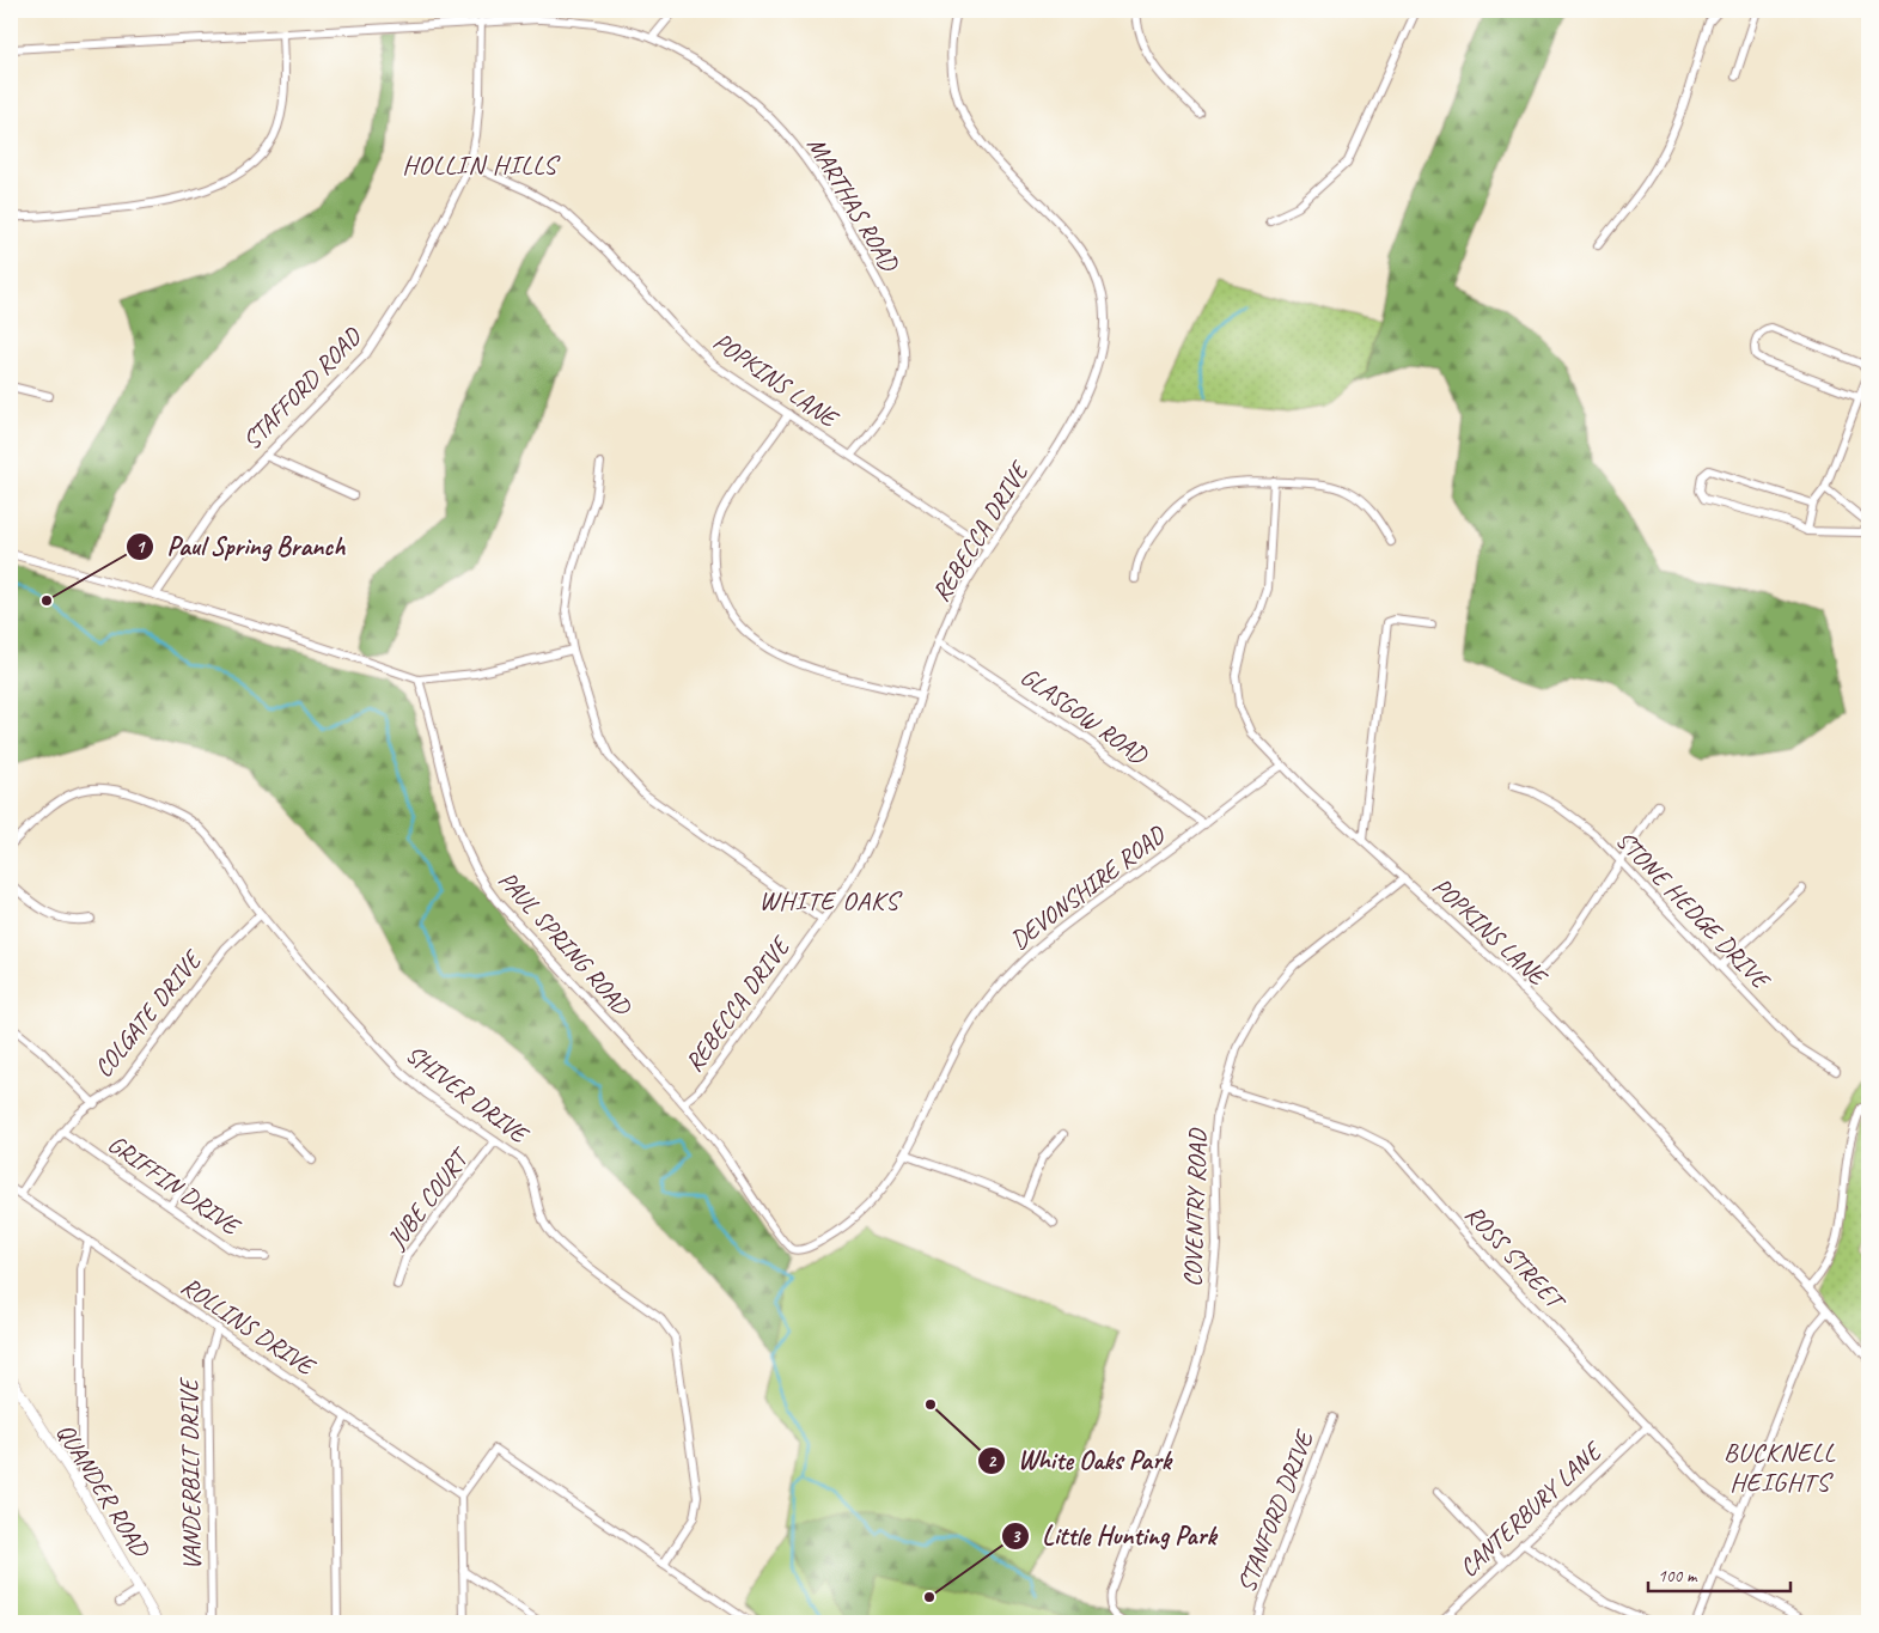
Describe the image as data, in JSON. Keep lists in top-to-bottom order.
{
  "streets": {
    "street": [
      "MARTHAS ROAD",
      "POPKINS LANE",
      "STAFFORD ROAD",
      "REBECCA DRIVE",
      "GLASGOW ROAD",
      "DEVONSHIRE ROAD",
      "STONE HEDGE DRIVE",
      "PAUL SPRING ROAD",
      "COLGATE DRIVE",
      "SHIVER DRIVE",
      "GRIFFIN DRIVE",
      "JUBE COURT",
      "COVENTRY ROAD",
      "ROSS STREET",
      "ROLLINS DRIVE",
      "VANDERBILT DRIVE",
      "QUANDER ROAD",
      "CANTERBURY LANE",
      "STANFORD DRIVE"
    ]
  },
  "crossings": [
    ["MARTHAS ROAD", "POPKINS LANE"],
    ["MARTHAS ROAD", "STAFFORD ROAD"],
    ["POPKINS LANE", "STAFFORD ROAD"],
    ["POPKINS LANE", "REBECCA DRIVE"],
    ["POPKINS LANE", "DEVONSHIRE ROAD"],
    ["POPKINS LANE", "COVENTRY ROAD"],
    ["REBECCA DRIVE", "GLASGOW ROAD"],
    ["REBECCA DRIVE", "PAUL SPRING ROAD"],
    ["GLASGOW ROAD", "DEVONSHIRE ROAD"],
    ["DEVONSHIRE ROAD", "PAUL SPRING ROAD"],
    ["COLGATE DRIVE", "SHIVER DRIVE"],
    ["COLGATE DRIVE", "GRIFFIN DRIVE"],
    ["COLGATE DRIVE", "ROLLINS DRIVE"],
    ["SHIVER DRIVE", "JUBE COURT"],
    ["COVENTRY ROAD", "ROSS STREET"],
    ["ROSS STREET", "CANTERBURY LANE"],
    ["ROLLINS DRIVE", "VANDERBILT DRIVE"]
  ],
  "districts": ["HOLLIN HILLS", "WHITE OAKS", "BUCKNELL HEIGHTS"],
  "places": ["Paul Spring Branch", "White Oaks Park", "Little Hunting Park"],
  "scale_bar": "100 m"
}
